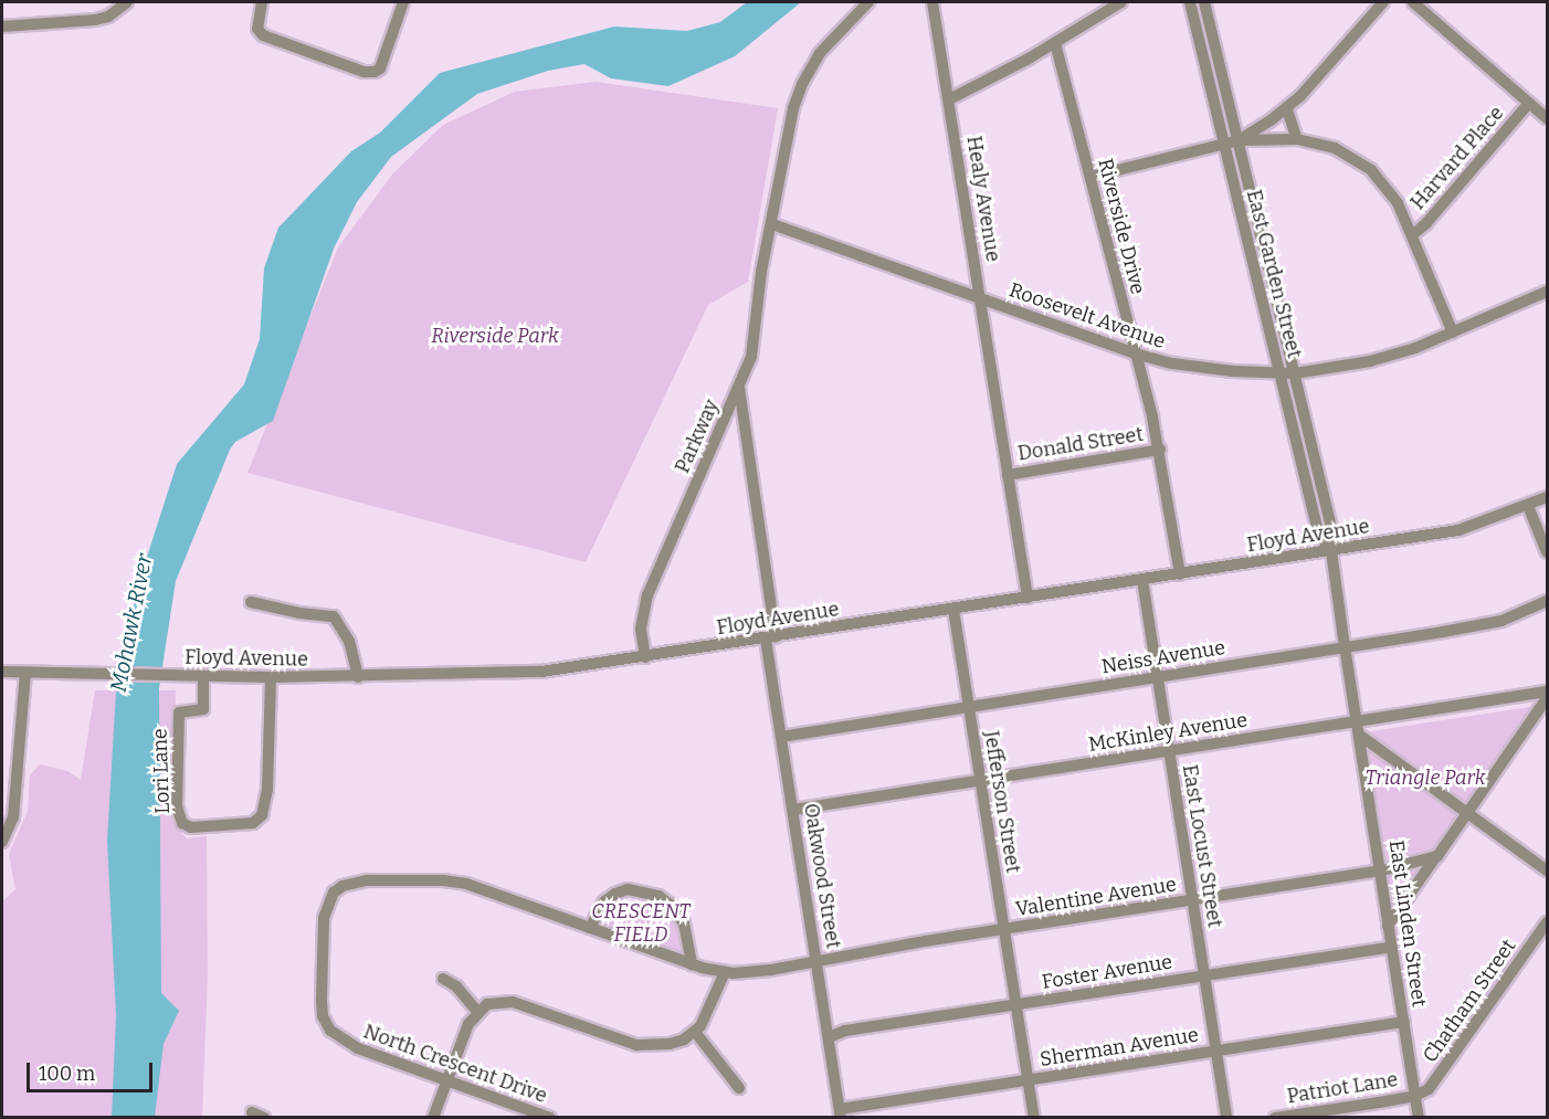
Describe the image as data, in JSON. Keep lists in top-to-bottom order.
{
  "streets": {
    "street": [
      "Harvard Place",
      "Healy Avenue",
      "Riverside Drive",
      "East Garden Street",
      "Roosevelt Avenue",
      "Parkway",
      "Donald Street",
      "Floyd Avenue",
      "Neiss Avenue",
      "McKinley Avenue",
      "Lori Lane",
      "Jefferson Street",
      "East Locust Street",
      "Oakwood Street",
      "Valentine Avenue",
      "East Linden Street",
      "Foster Avenue",
      "Chatham Street",
      "Sherman Avenue",
      "North Crescent Drive",
      "Patriot Lane"
    ]
  },
  "crossings": [
    ["Healy Avenue", "Roosevelt Avenue"],
    ["Healy Avenue", "Donald Street"],
    ["Healy Avenue", "Floyd Avenue"],
    ["Riverside Drive", "Roosevelt Avenue"],
    ["Riverside Drive", "Donald Street"],
    ["Riverside Drive", "Floyd Avenue"],
    ["East Garden Street", "Roosevelt Avenue"],
    ["East Garden Street", "Floyd Avenue"],
    ["East Garden Street", "Neiss Avenue"],
    ["East Garden Street", "McKinley Avenue"],
    ["East Garden Street", "East Linden Street"],
    ["Roosevelt Avenue", "Parkway"],
    ["Parkway", "Floyd Avenue"],
    ["Parkway", "Oakwood Street"],
    ["Floyd Avenue", "Lori Lane"],
    ["Floyd Avenue", "Jefferson Street"],
    ["Floyd Avenue", "East Locust Street"],
    ["Floyd Avenue", "Oakwood Street"],
    ["Neiss Avenue", "Jefferson Street"],
    ["Neiss Avenue", "East Locust Street"],
    ["Neiss Avenue", "Oakwood Street"],
    ["McKinley Avenue", "Jefferson Street"],
    ["McKinley Avenue", "East Locust Street"],
    ["McKinley Avenue", "Oakwood Street"],
    ["Jefferson Street", "Valentine Avenue"],
    ["Jefferson Street", "Foster Avenue"],
    ["Jefferson Street", "Sherman Avenue"],
    ["East Locust Street", "Valentine Avenue"],
    ["East Locust Street", "Foster Avenue"],
    ["East Locust Street", "Sherman Avenue"],
    ["Oakwood Street", "Valentine Avenue"],
    ["Oakwood Street", "Foster Avenue"],
    ["Oakwood Street", "Sherman Avenue"],
    ["Valentine Avenue", "East Linden Street"],
    ["Valentine Avenue", "North Crescent Drive"],
    ["East Linden Street", "Foster Avenue"],
    ["East Linden Street", "Chatham Street"],
    ["East Linden Street", "Sherman Avenue"],
    ["East Linden Street", "Patriot Lane"],
    ["Chatham Street", "Patriot Lane"]
  ],
  "water": ["Mohawk River"],
  "parks": ["Riverside Park", "Triangle Park", "CRESCENT FIELD"],
  "scale_bar": "100 m"
}
